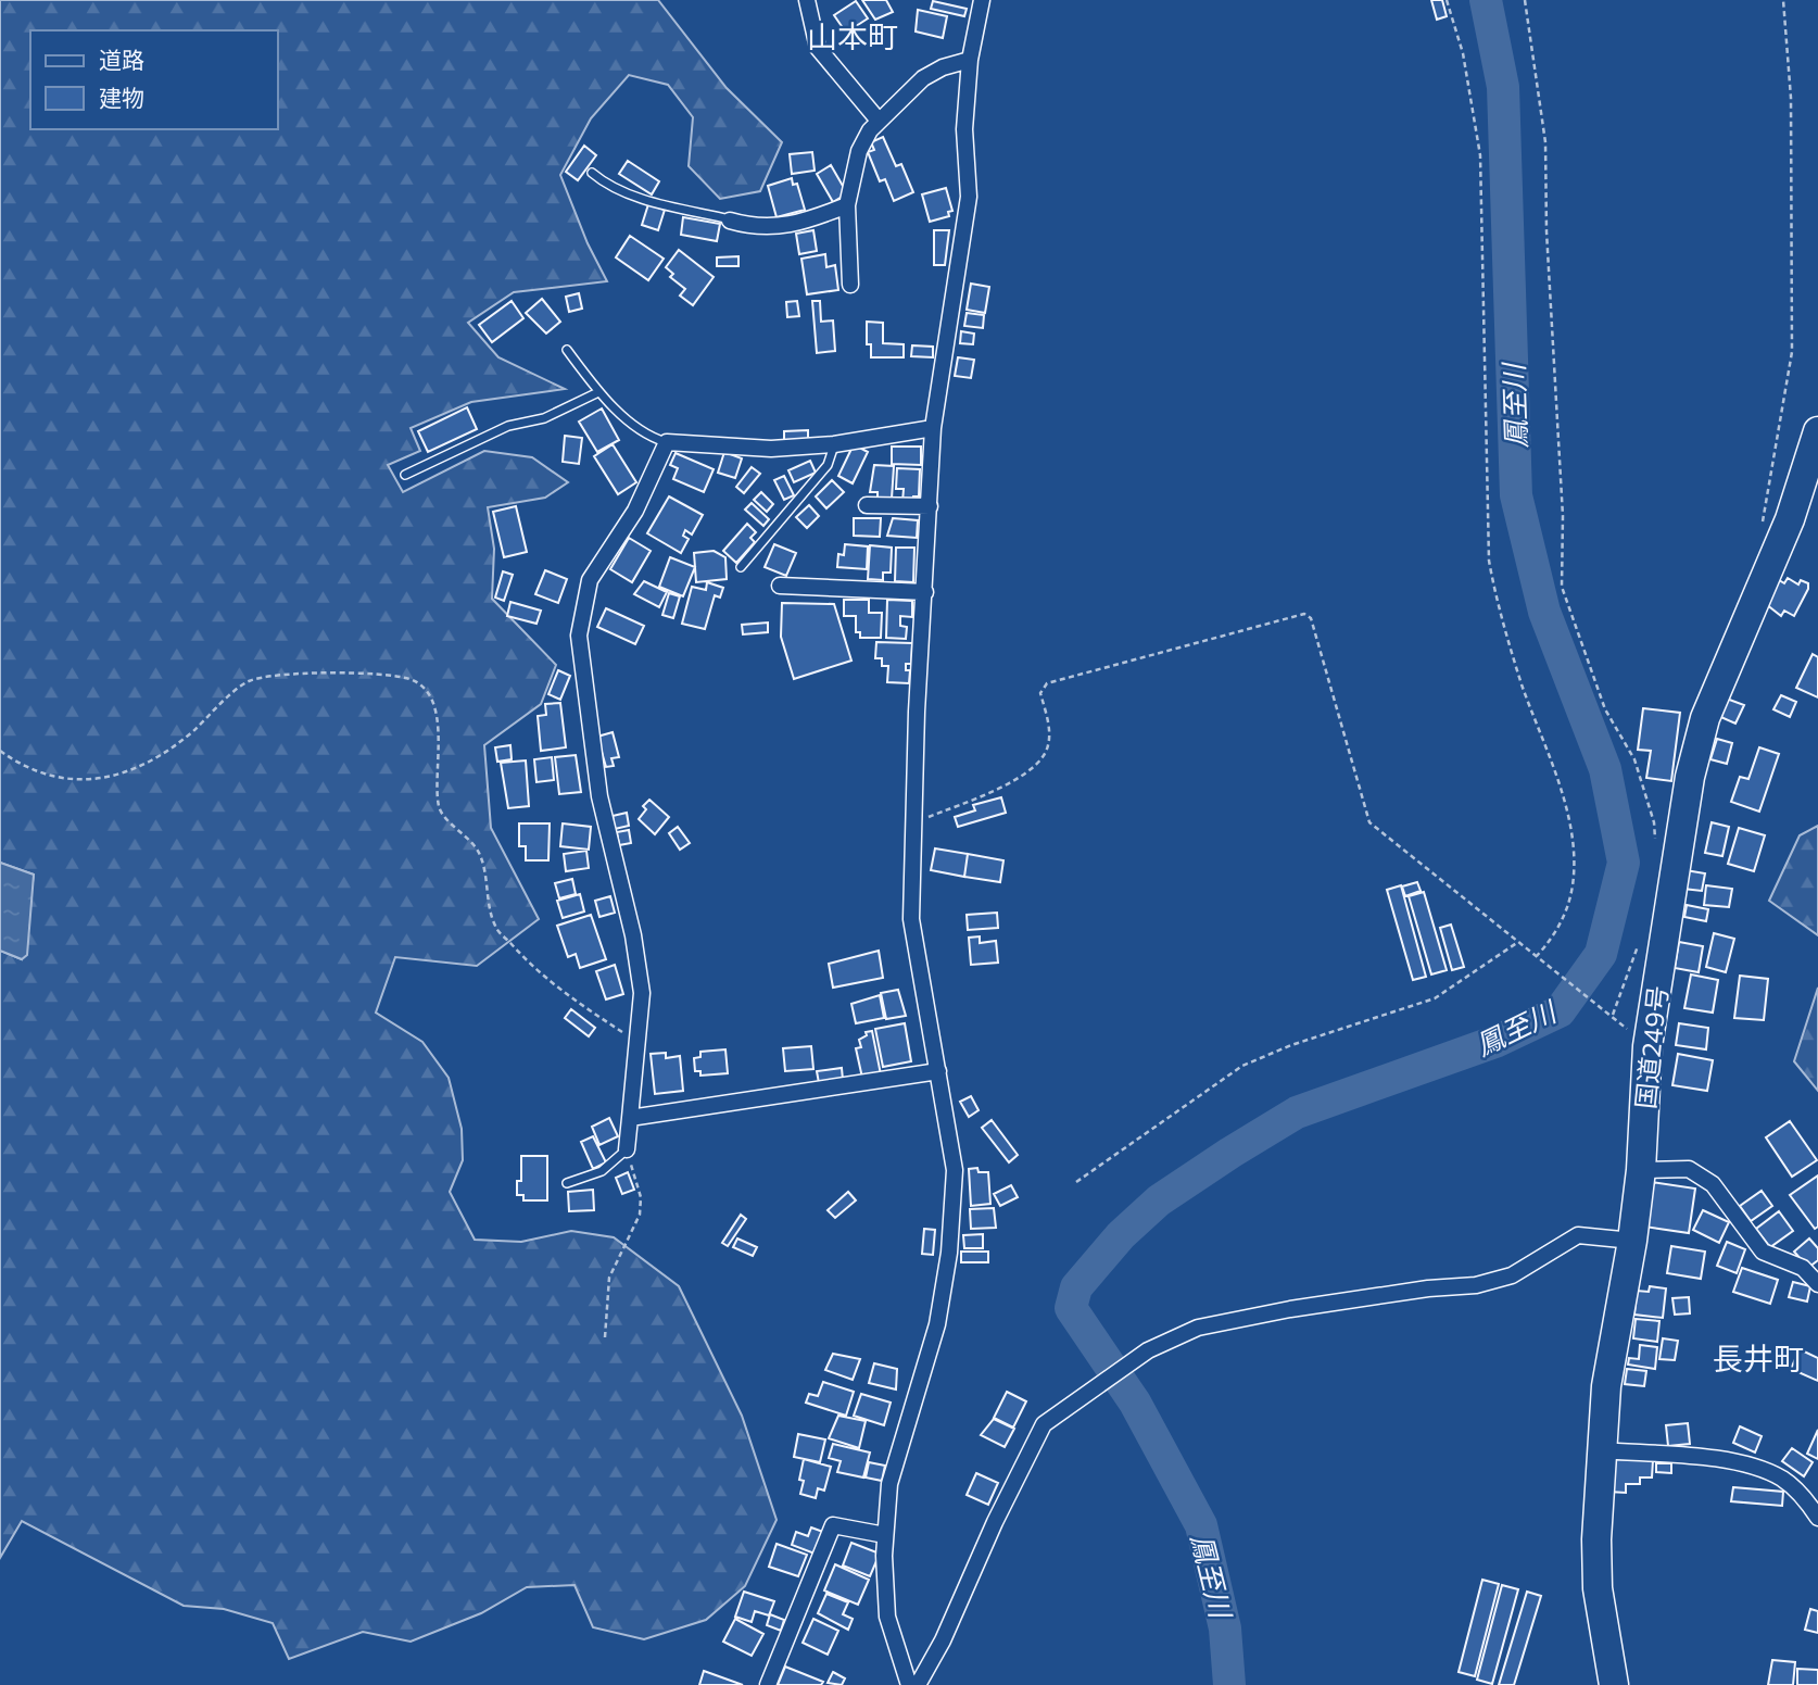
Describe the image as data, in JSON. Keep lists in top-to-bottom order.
{
  "streets": {
    "highway": ["国道249号"]
  },
  "districts": ["山本町", "長井町"],
  "water": ["鳳至川"],
  "legend": ["道路", "建物"]
}
